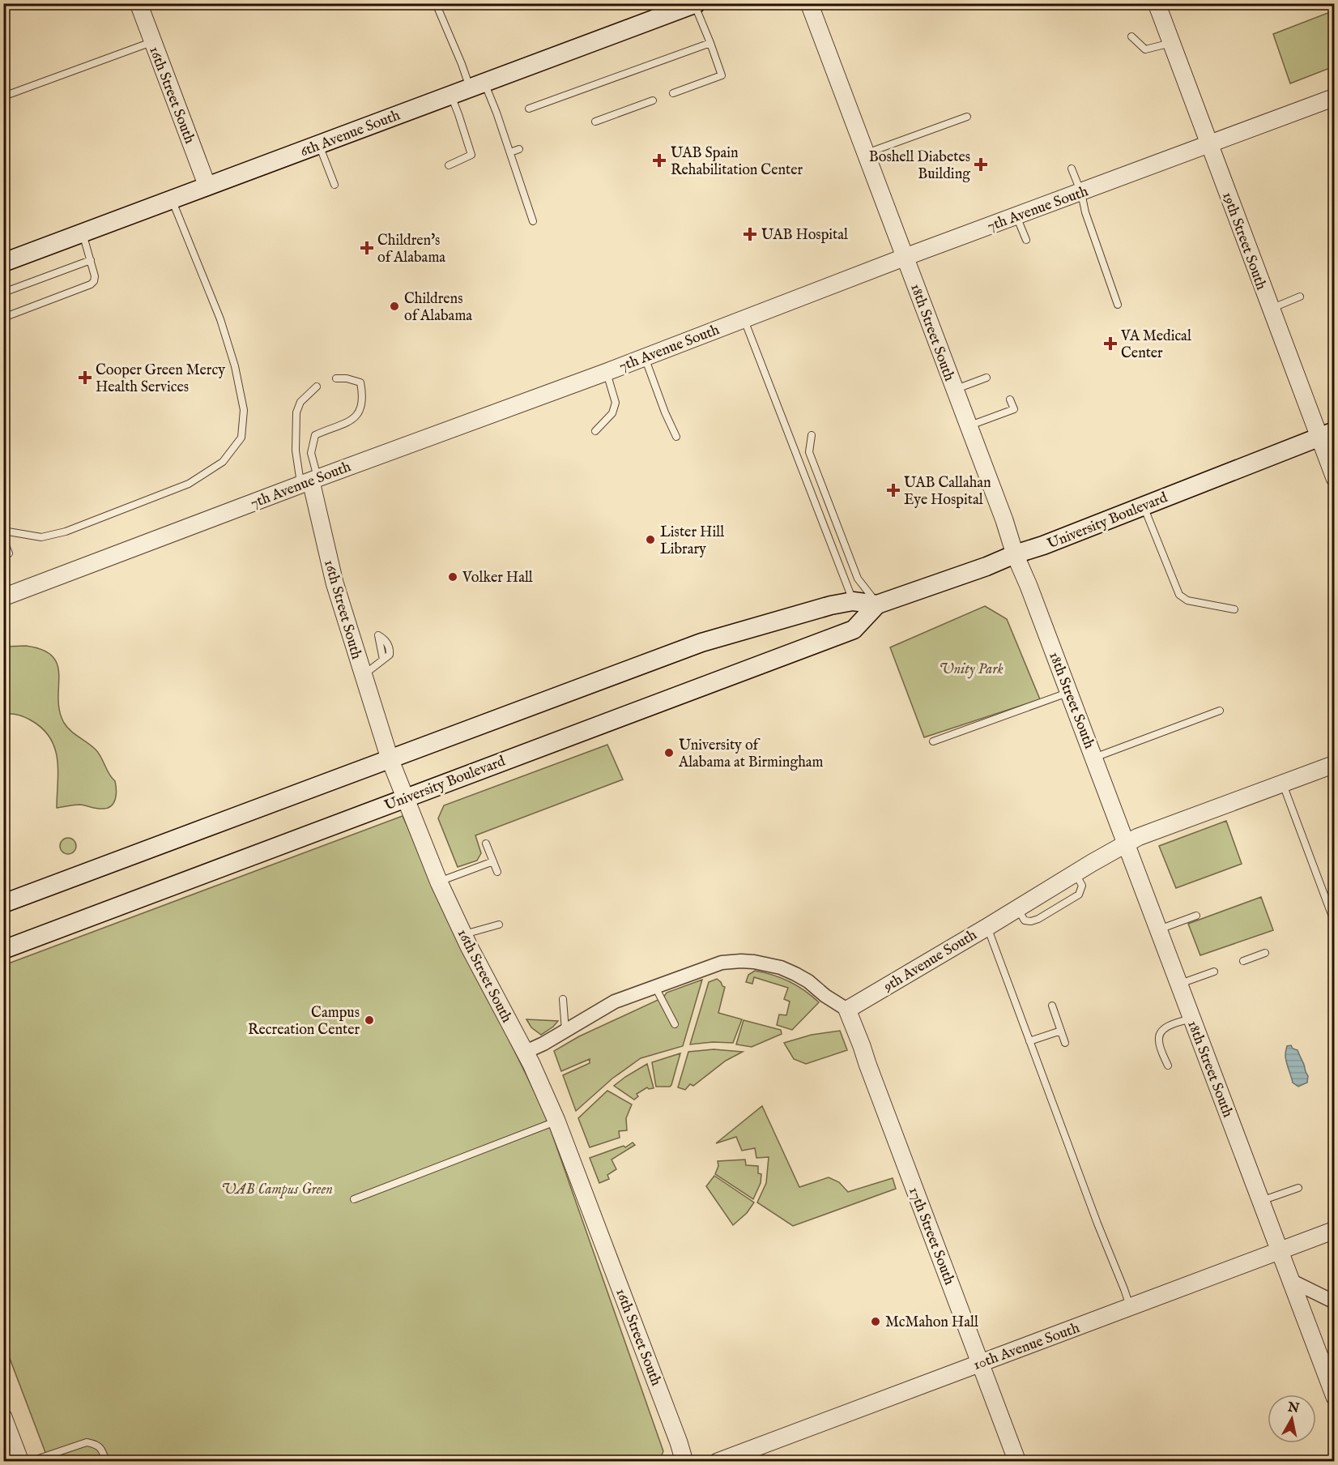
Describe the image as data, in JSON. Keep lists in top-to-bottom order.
{
  "streets": {
    "main road": ["6th Avenue South", "University Boulevard"],
    "street": [
      "16th Street South",
      "7th Avenue South",
      "19th Street South",
      "18th Street South",
      "9th Avenue South",
      "17th Street South",
      "10th Avenue South"
    ]
  },
  "crossings": [
    ["16th Street South", "6th Avenue South"],
    ["16th Street South", "7th Avenue South"],
    ["16th Street South", "University Boulevard"],
    ["7th Avenue South", "19th Street South"],
    ["7th Avenue South", "18th Street South"],
    ["19th Street South", "University Boulevard"],
    ["18th Street South", "University Boulevard"],
    ["18th Street South", "9th Avenue South"],
    ["18th Street South", "10th Avenue South"],
    ["9th Avenue South", "17th Street South"],
    ["17th Street South", "10th Avenue South"]
  ],
  "parks": ["Unity Park", "UAB Campus Green"],
  "places": {
    "health": [
      "UAB Spain Rehabilitation Center",
      "Boshell Diabetes Building",
      "UAB Hospital",
      "Children's of Alabama",
      "VA Medical Center",
      "Cooper Green Mercy Health Services",
      "UAB Callahan Eye Hospital"
    ],
    "other": [
      "Childrens of Alabama",
      "Lister Hill Library",
      "Volker Hall",
      "University of Alabama at Birmingham",
      "Campus Recreation Center",
      "McMahon Hall"
    ]
  },
  "north": "top"
}
